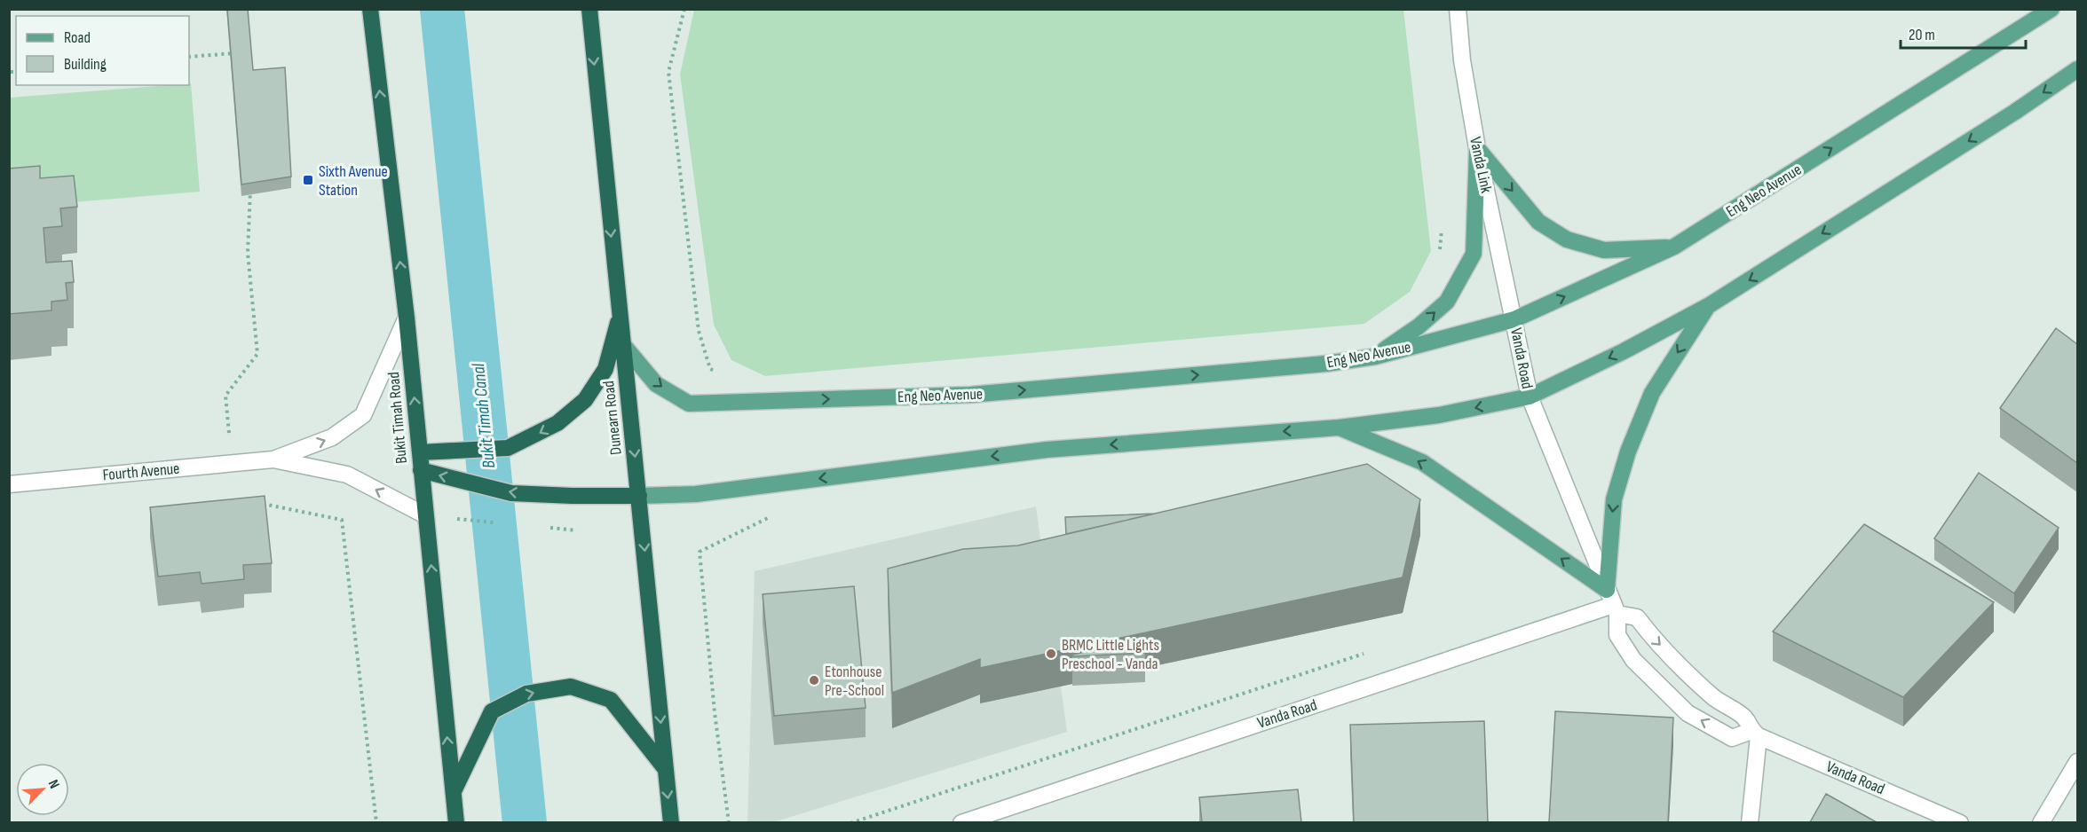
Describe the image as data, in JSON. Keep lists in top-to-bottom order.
{
  "streets": {
    "highway": ["Bukit Timah Road", "Dunearn Road"],
    "main road": ["Eng Neo Avenue"],
    "street": ["Vanda Link", "Vanda Road", "Fourth Avenue"]
  },
  "crossings": [
    ["Vanda Link", "Eng Neo Avenue"],
    ["Vanda Link", "Vanda Road"],
    ["Eng Neo Avenue", "Vanda Road"],
    ["Eng Neo Avenue", "Dunearn Road"],
    ["Bukit Timah Road", "Fourth Avenue"]
  ],
  "one_way": ["Bukit Timah Road", "Dunearn Road"],
  "water": ["Bukit Timah Canal"],
  "places": {
    "transit": ["Sixth Avenue Station"],
    "other": ["BRMC Little Lights Preschool - Vanda", "Etonhouse Pre-School"]
  },
  "legend": ["Road", "Building"],
  "scale_bar": "20 m",
  "north": "top right"
}
